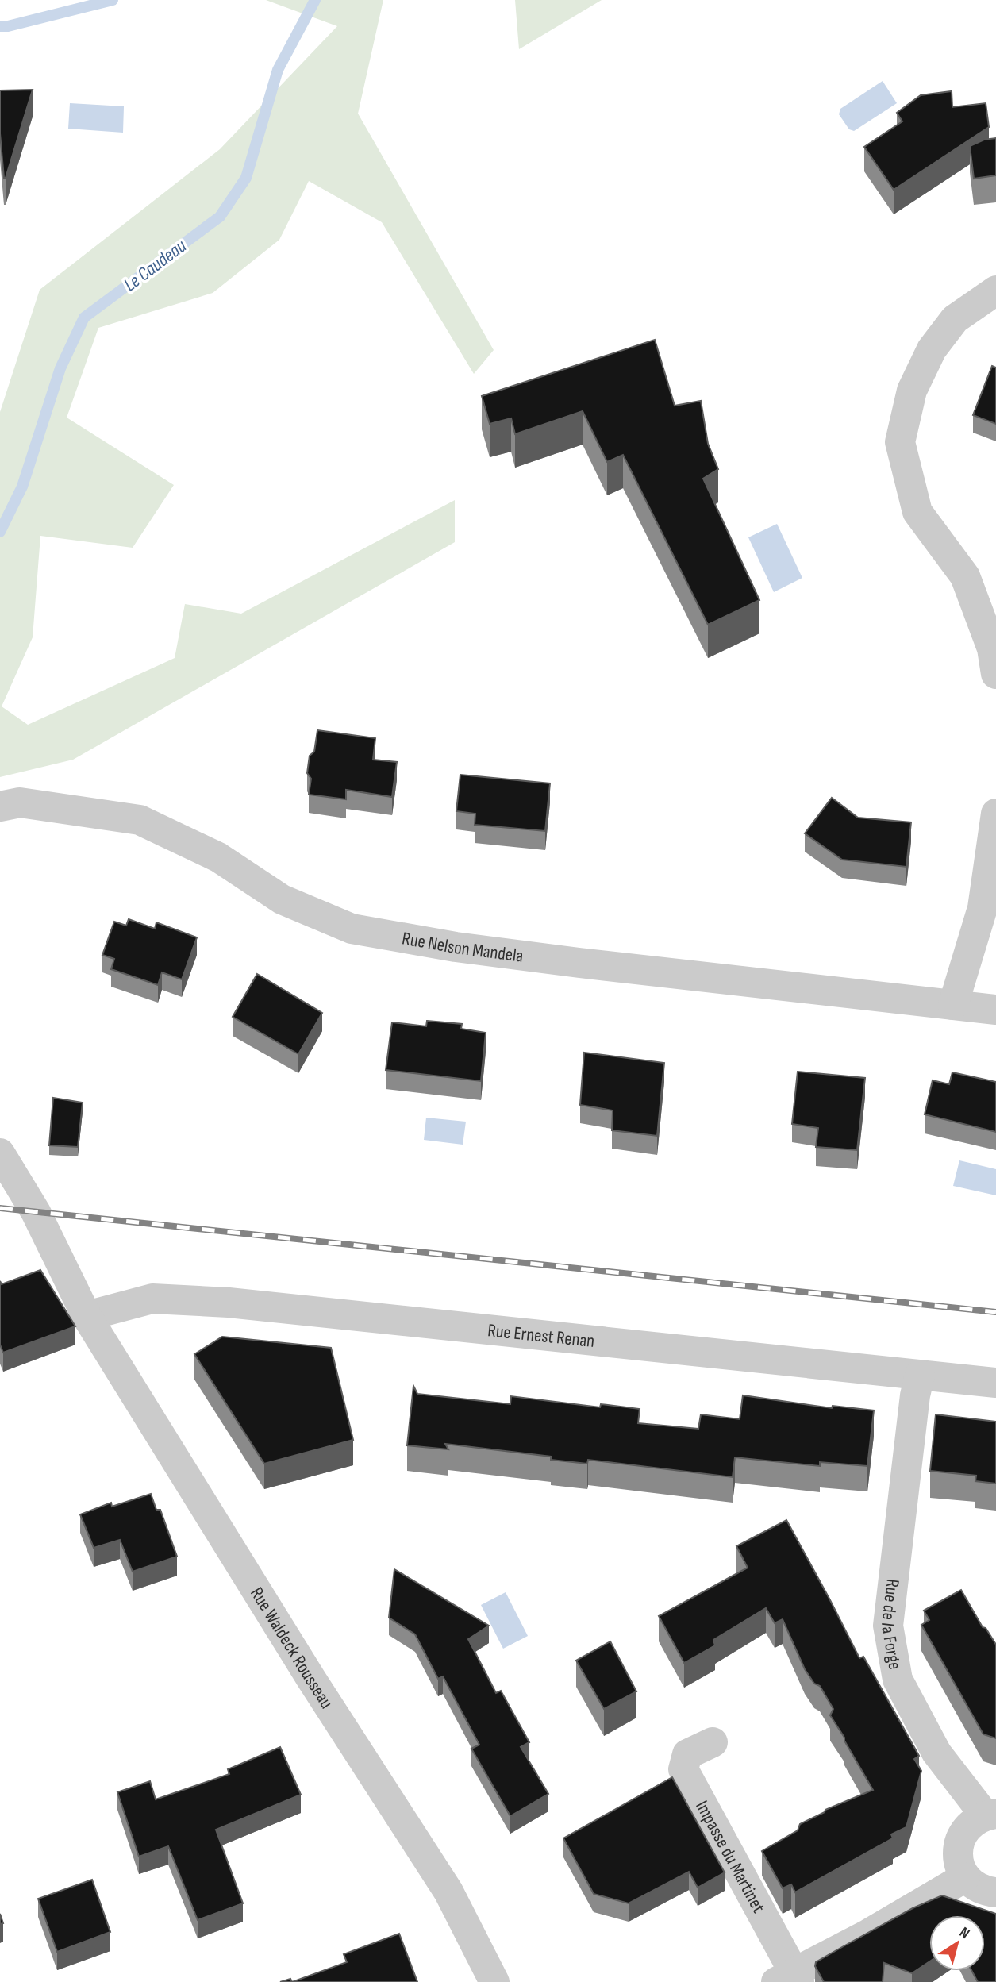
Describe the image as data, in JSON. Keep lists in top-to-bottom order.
{
  "streets": {
    "street": [
      "Rue Nelson Mandela",
      "Rue Ernest Renan",
      "Rue de la Forge",
      "Rue Waldeck Rousseau",
      "Impasse du Martinet"
    ]
  },
  "crossings": [
    ["Rue Ernest Renan", "Rue de la Forge"],
    ["Rue Ernest Renan", "Rue Waldeck Rousseau"]
  ],
  "water": ["Le Caudeau"],
  "north": "top right"
}
